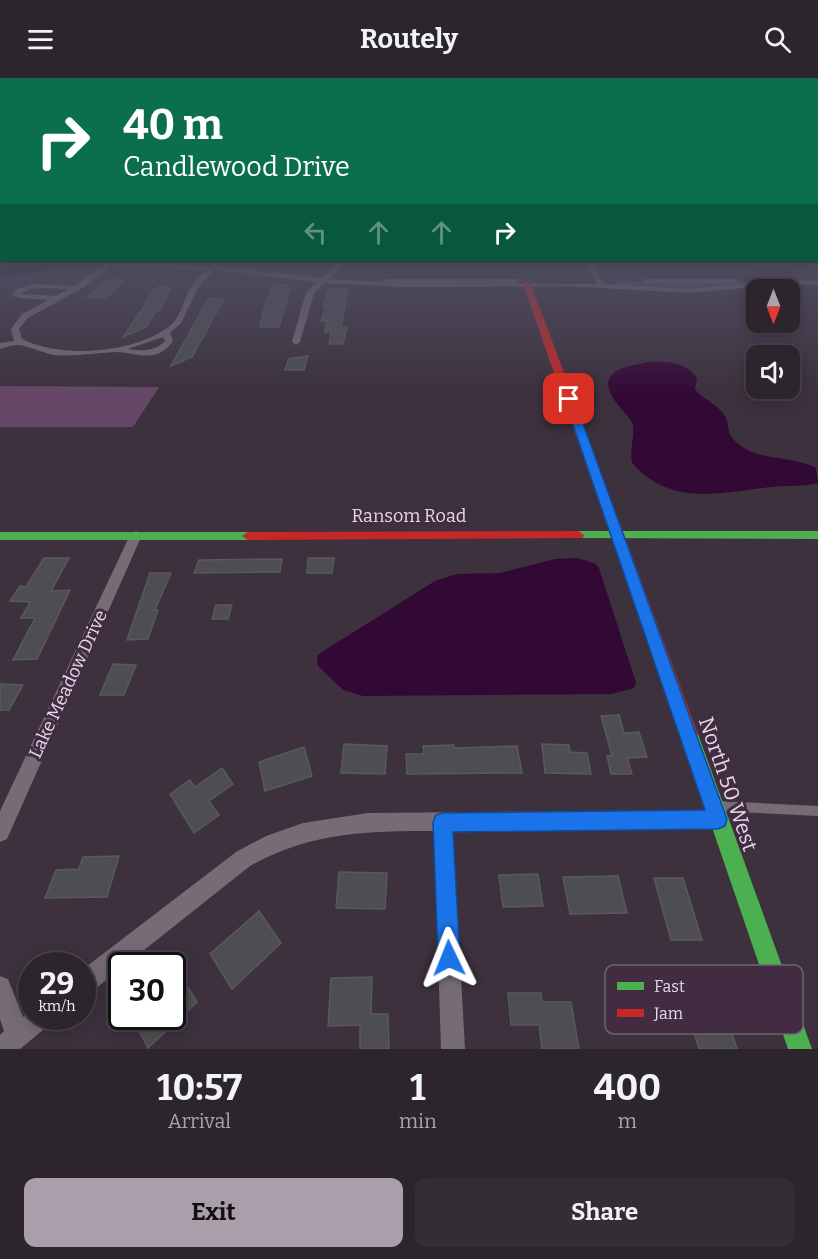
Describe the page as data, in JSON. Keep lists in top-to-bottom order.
{
  "streets": {
    "street": ["Ransom Road", "Lake Meadow Drive", "North 50 West"]
  },
  "crossings": [
    ["Ransom Road", "Lake Meadow Drive"],
    ["Ransom Road", "North 50 West"]
  ],
  "legend": ["Fast", "Jam"],
  "north": "bottom",
  "page": {
    "header": "Routely",
    "turn": ["40 m", "Candlewood Drive"],
    "speed": "29 km/h",
    "limit": "30",
    "eta": [
      "10:57",
      "Arrival",
      "1",
      "min",
      "400",
      "m"
    ],
    "buttons": ["Exit", "Share"]
  }
}
